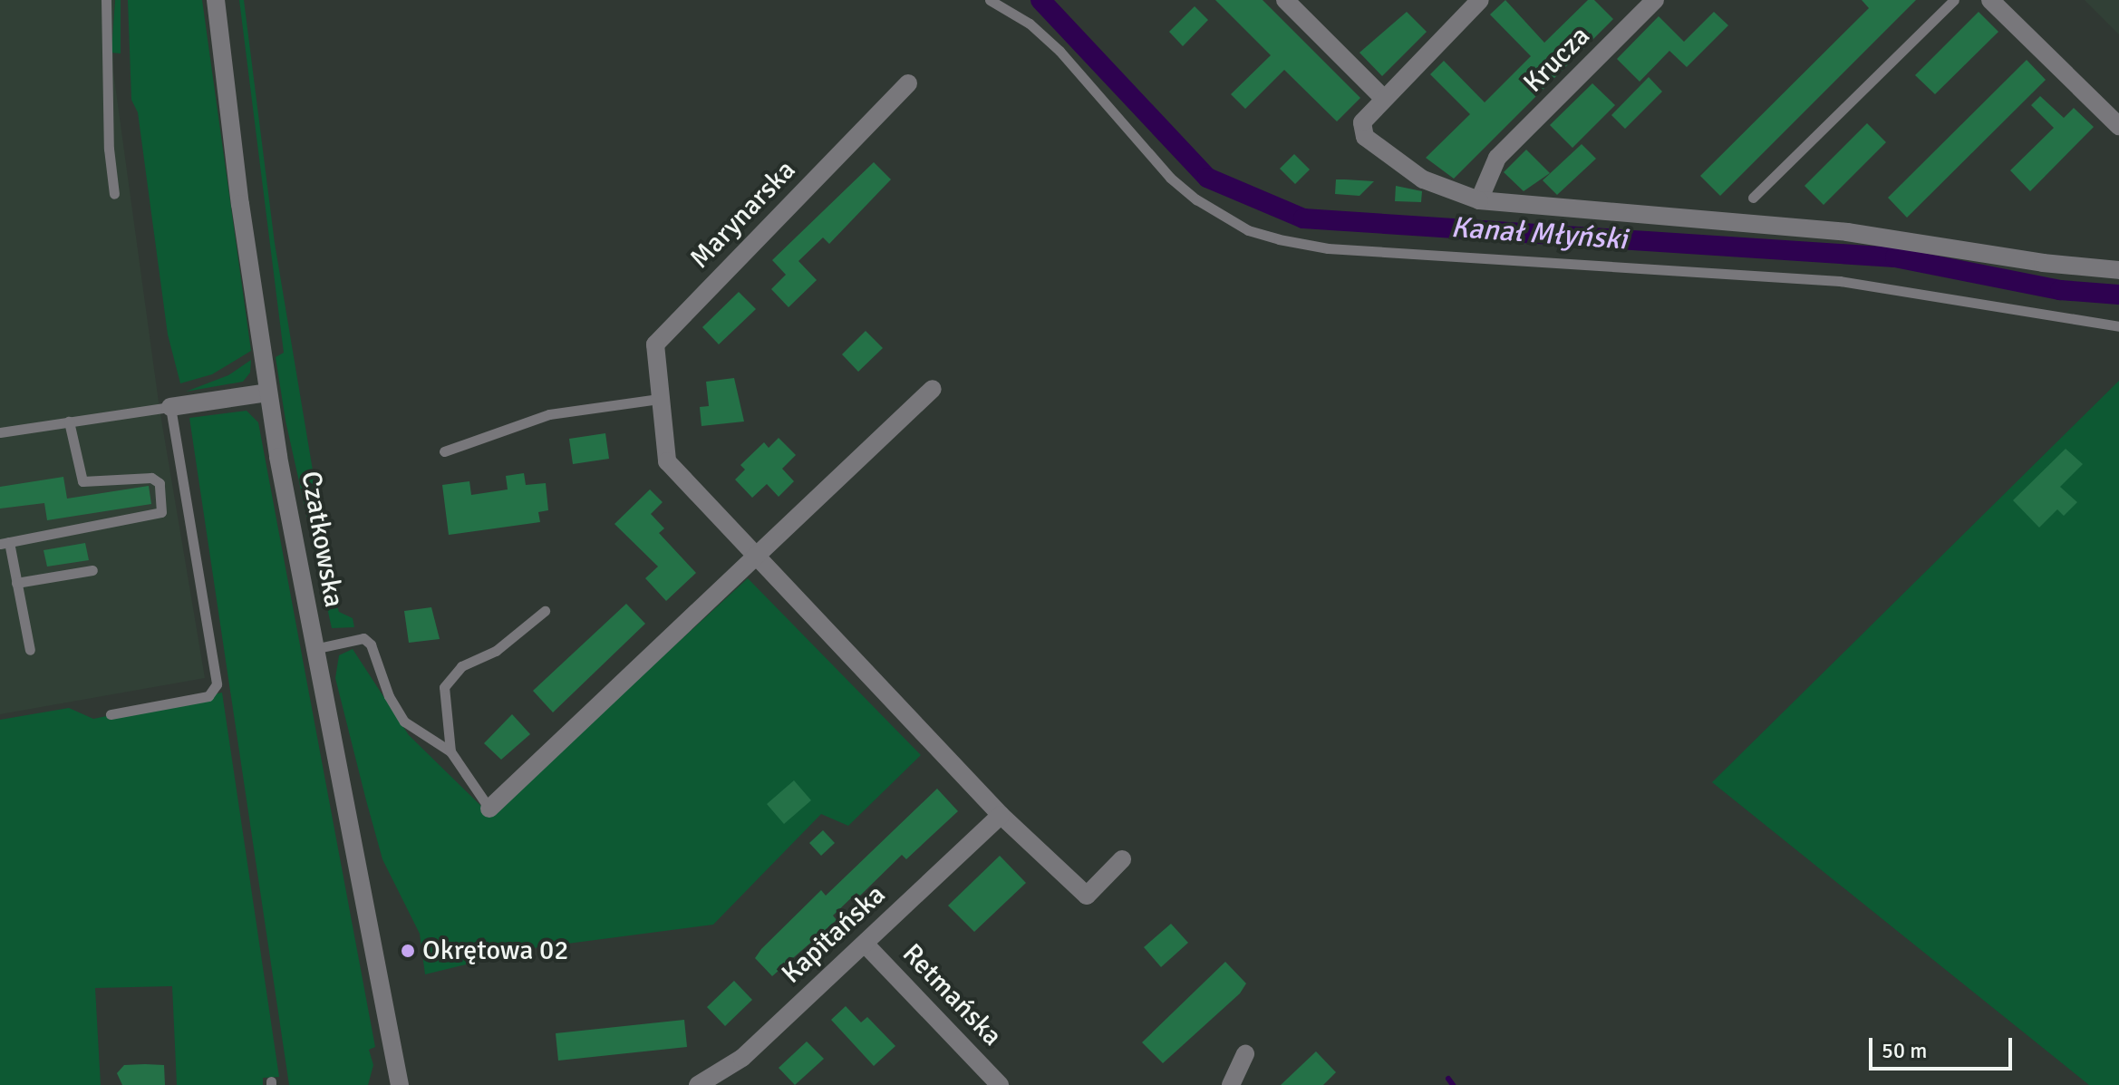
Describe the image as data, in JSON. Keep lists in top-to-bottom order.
{
  "streets": {
    "street": [
      "Krucza",
      "Marynarska",
      "Czatkowska",
      "Kapitańska",
      "Retmańska"
    ]
  },
  "crossings": [
    ["Kapitańska", "Retmańska"]
  ],
  "water": ["Kanał Młyński"],
  "places": ["Okrętowa 02"],
  "scale_bar": "50 m"
}
